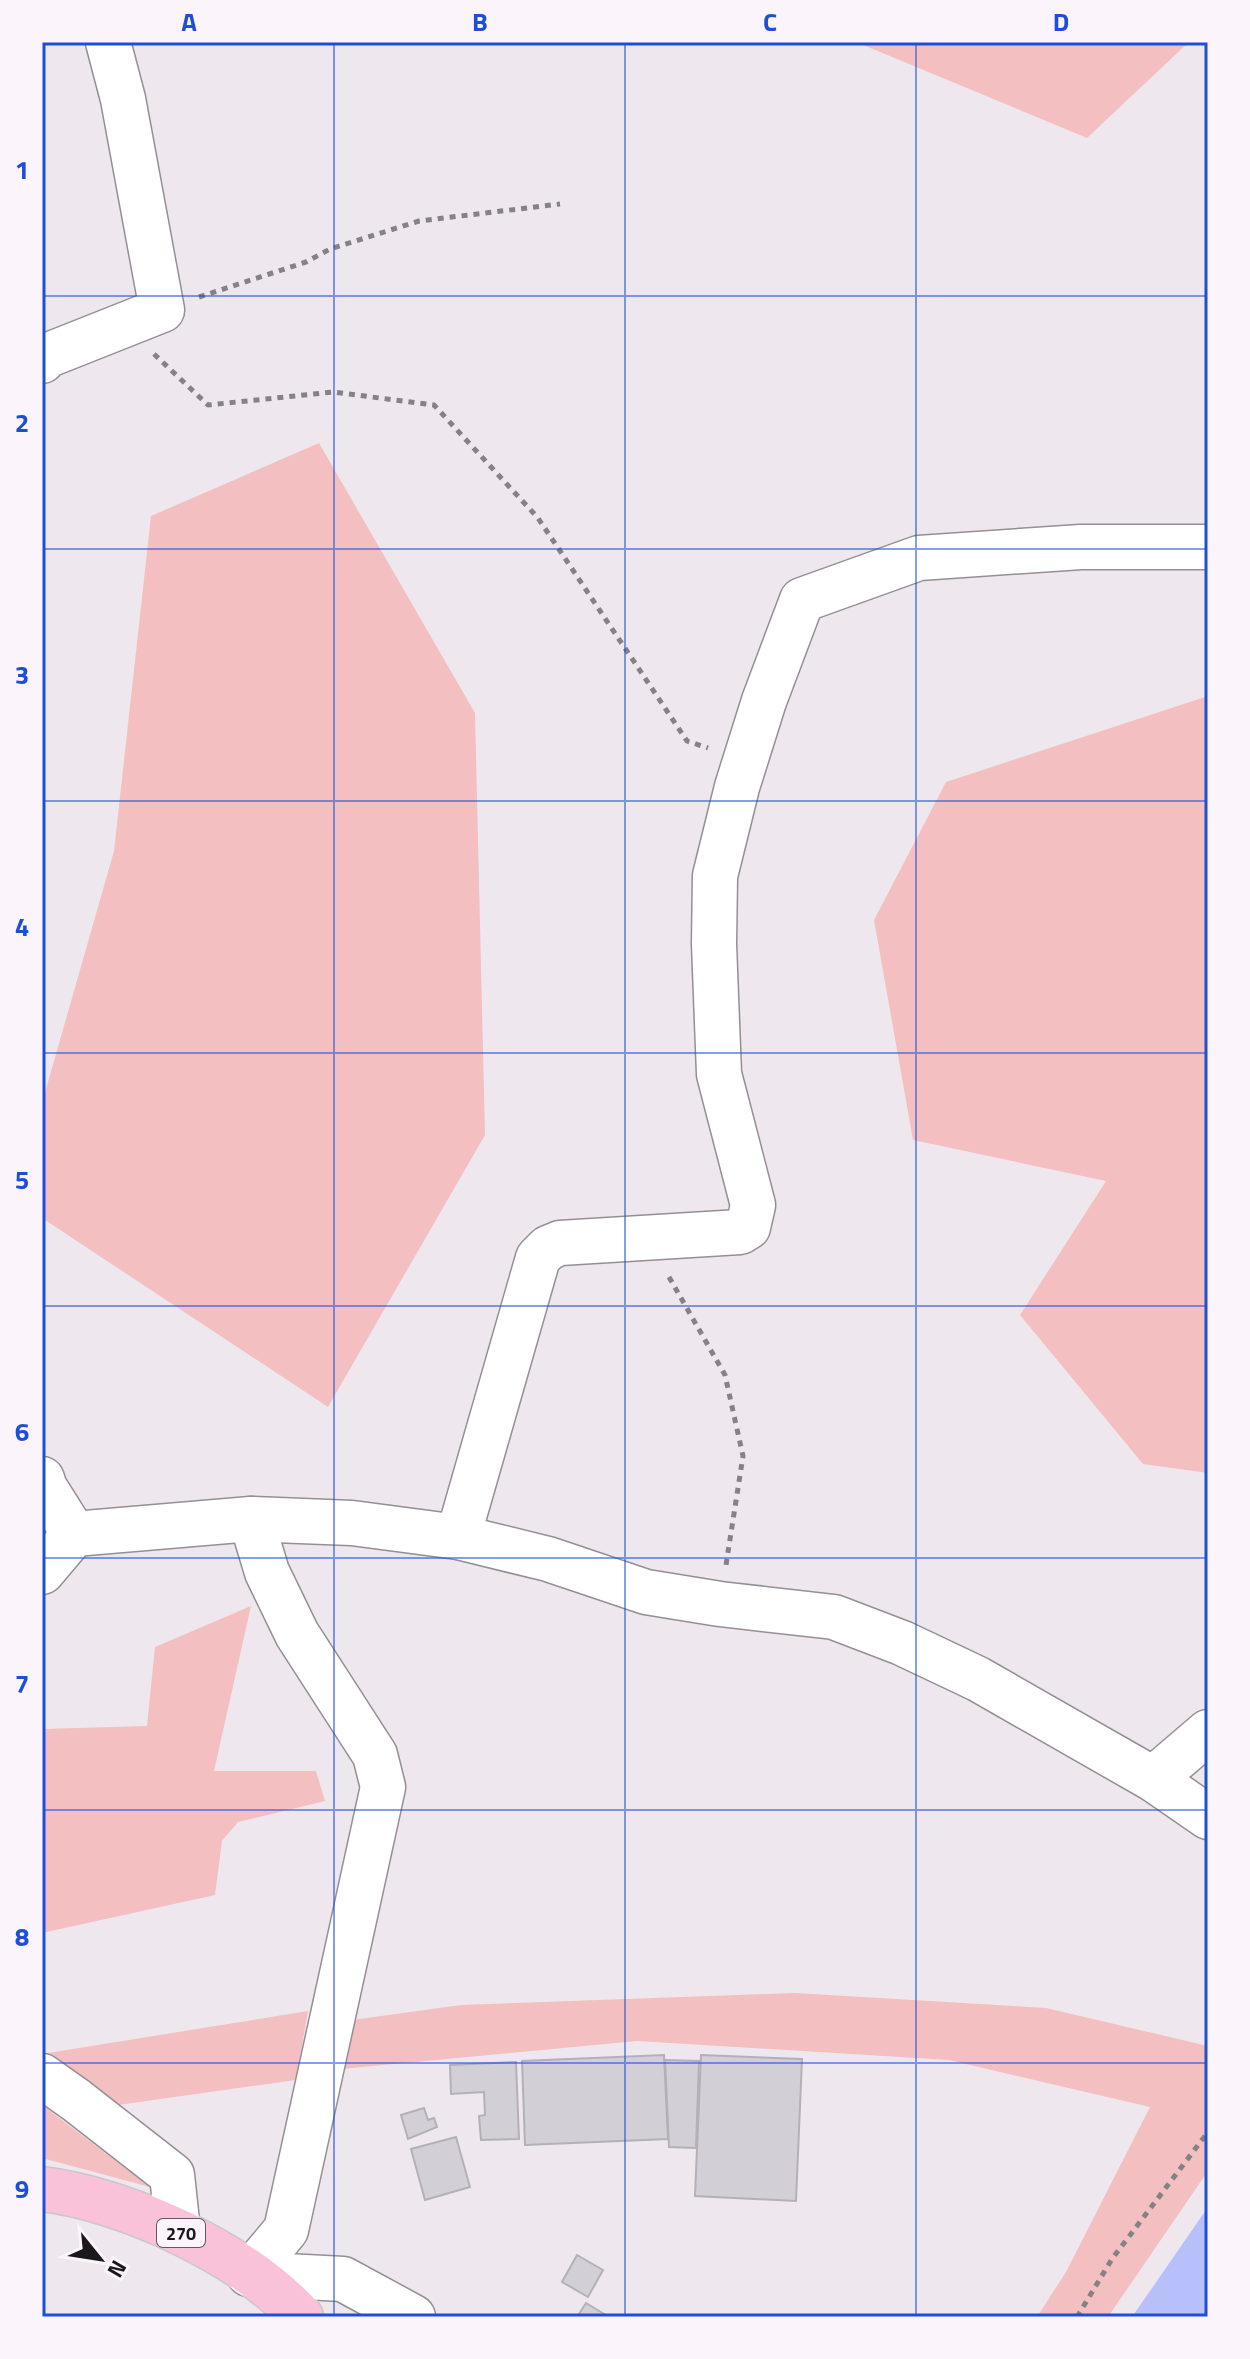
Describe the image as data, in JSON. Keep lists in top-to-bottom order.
{
  "streets": {
    "highway": ["270"]
  },
  "north": "bottom right",
  "grid": {
    "columns": [
      "A",
      "B",
      "C",
      "D"
    ],
    "rows": [
      "1",
      "2",
      "3",
      "4",
      "5",
      "6",
      "7",
      "8",
      "9"
    ]
  }
}
